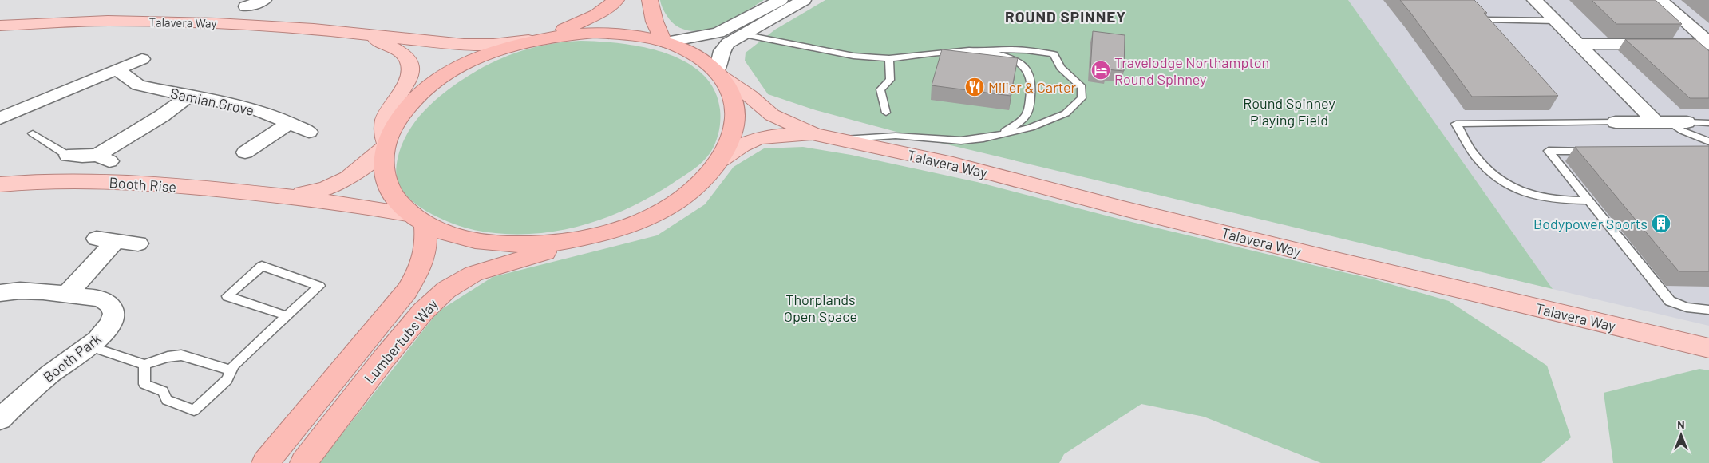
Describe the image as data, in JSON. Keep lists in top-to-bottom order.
{
  "streets": {
    "highway": ["Lumbertubs Way"],
    "main road": ["Talavera Way", "Booth Rise"],
    "street": ["Samian Grove", "Booth Park"]
  },
  "crossings": [
    ["Talavera Way", "Booth Rise"],
    ["Booth Rise", "Lumbertubs Way"]
  ],
  "districts": ["ROUND SPINNEY"],
  "parks": ["Round Spinney Playing Field", "Thorplands Open Space"],
  "places": {
    "hotel": ["Travelodge Northampton Round Spinney"],
    "restaurant": ["Miller & Carter"],
    "building": ["Bodypower Sports"]
  },
  "north": "top"
}
